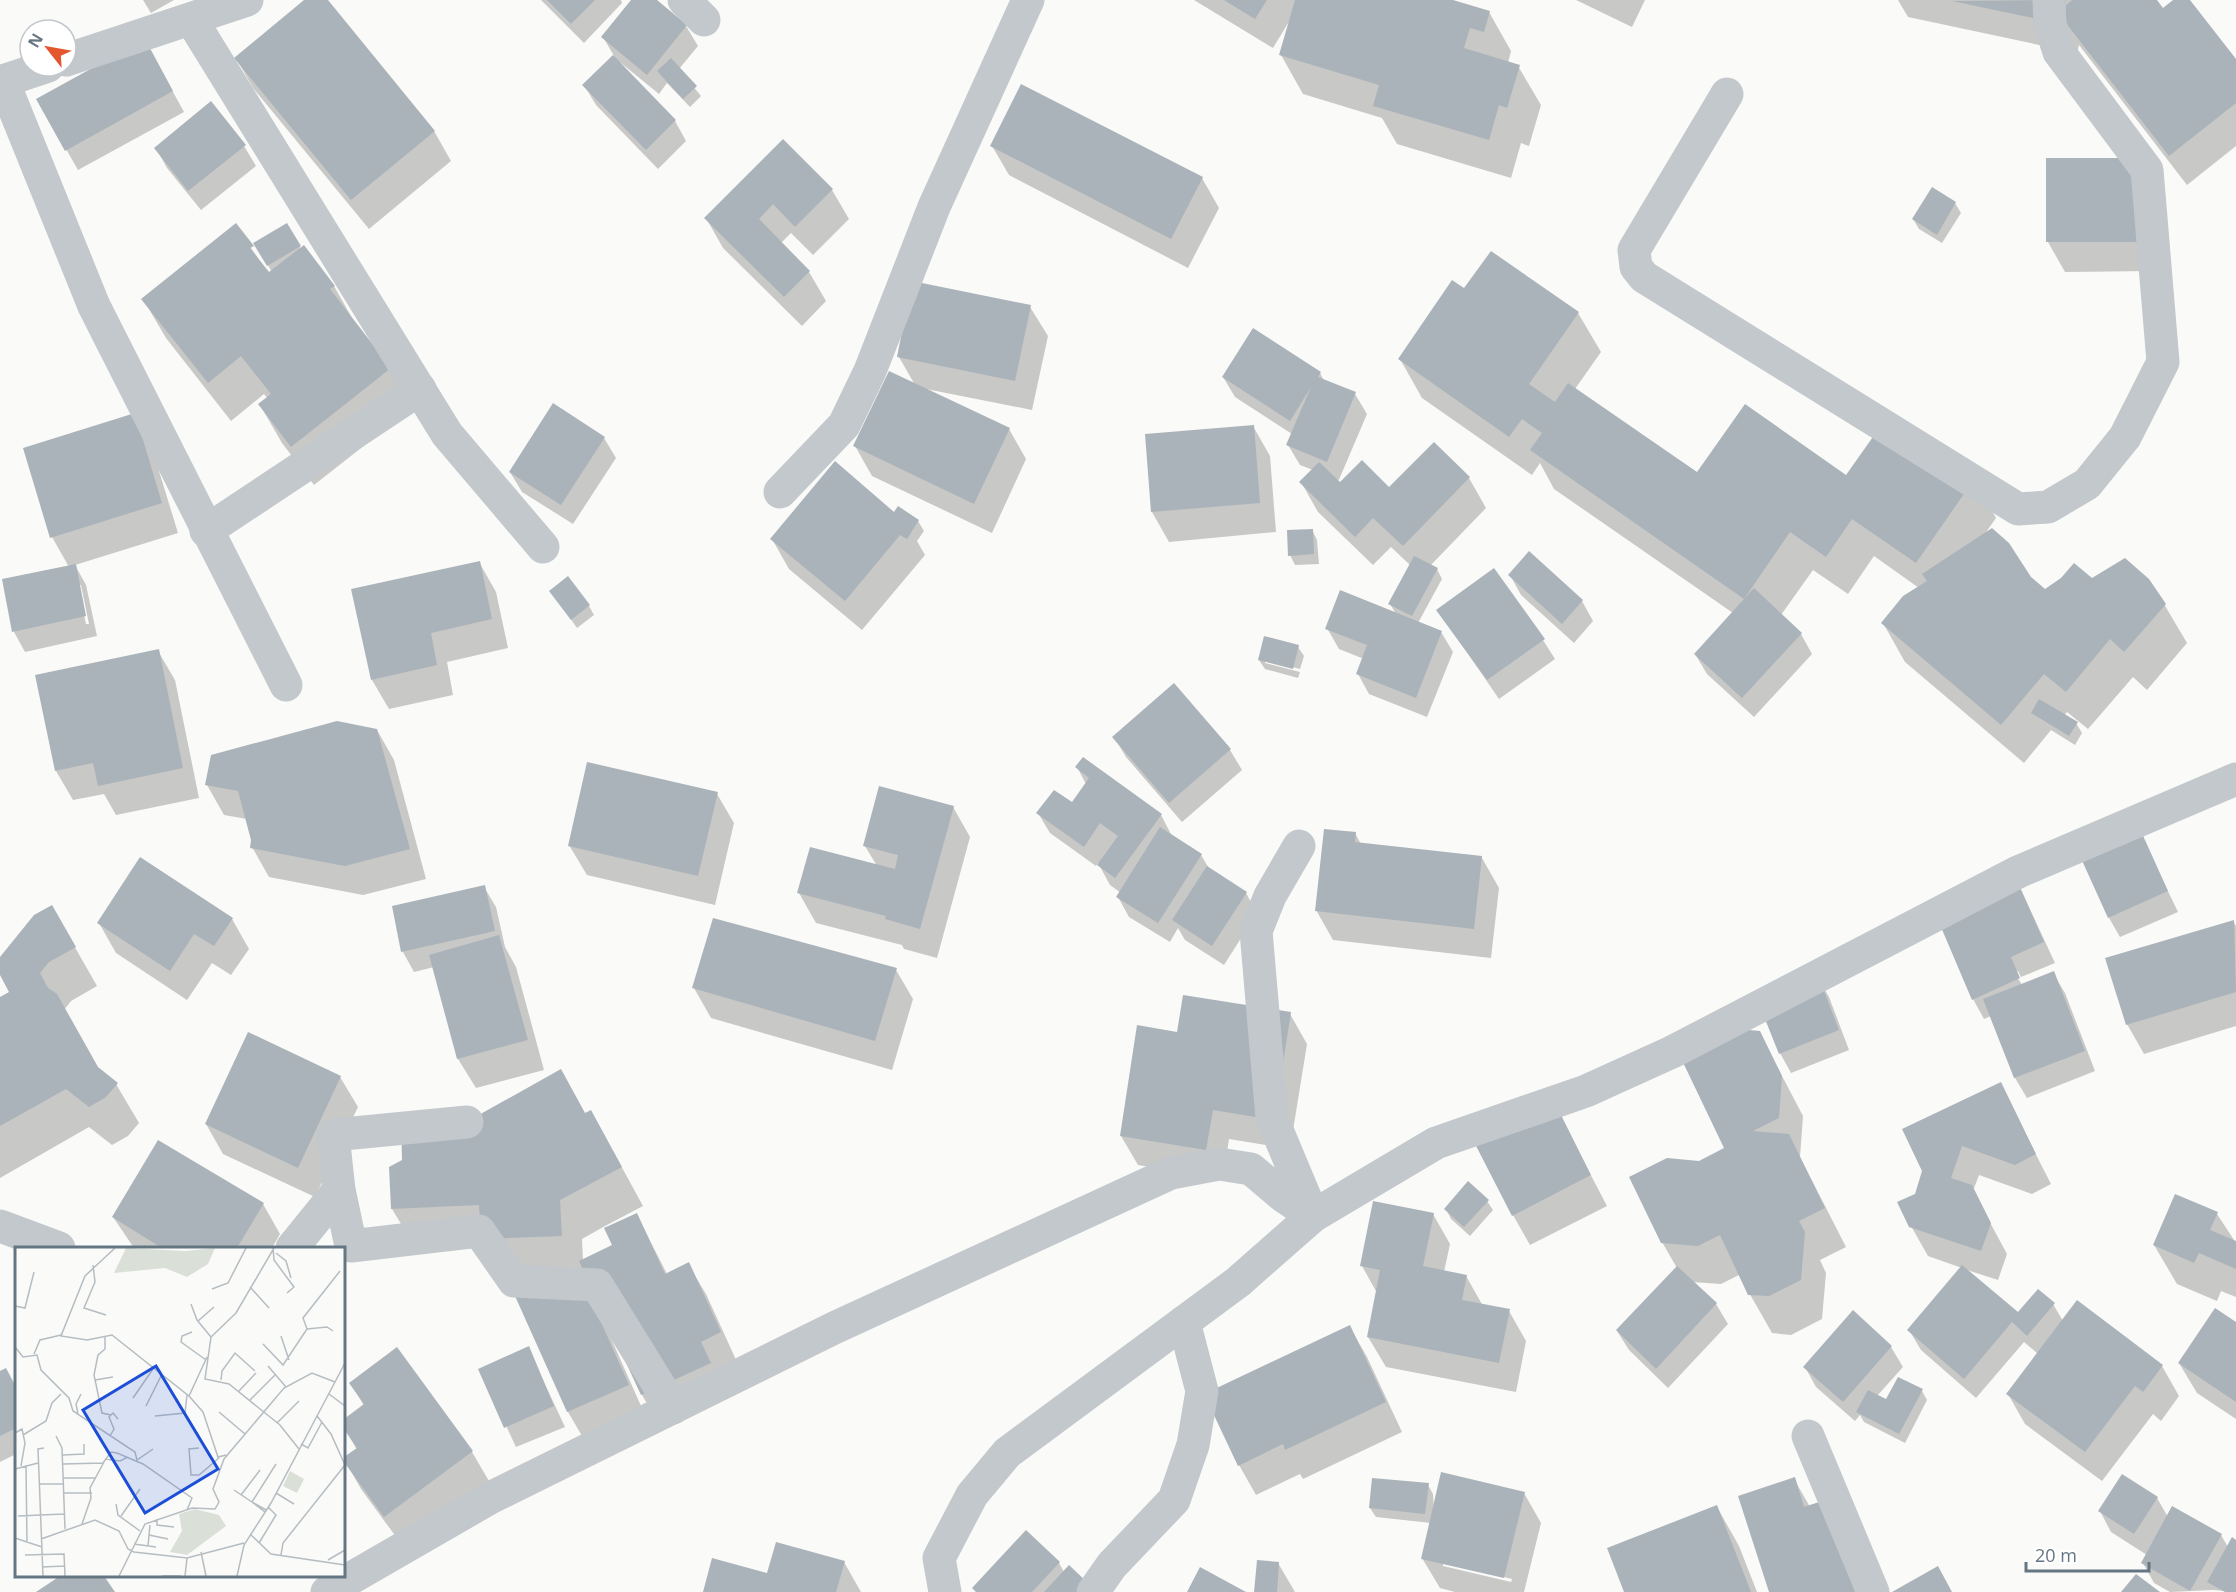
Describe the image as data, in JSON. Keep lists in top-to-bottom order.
{
  "scale_bar": "20 m",
  "north": "top left"
}
